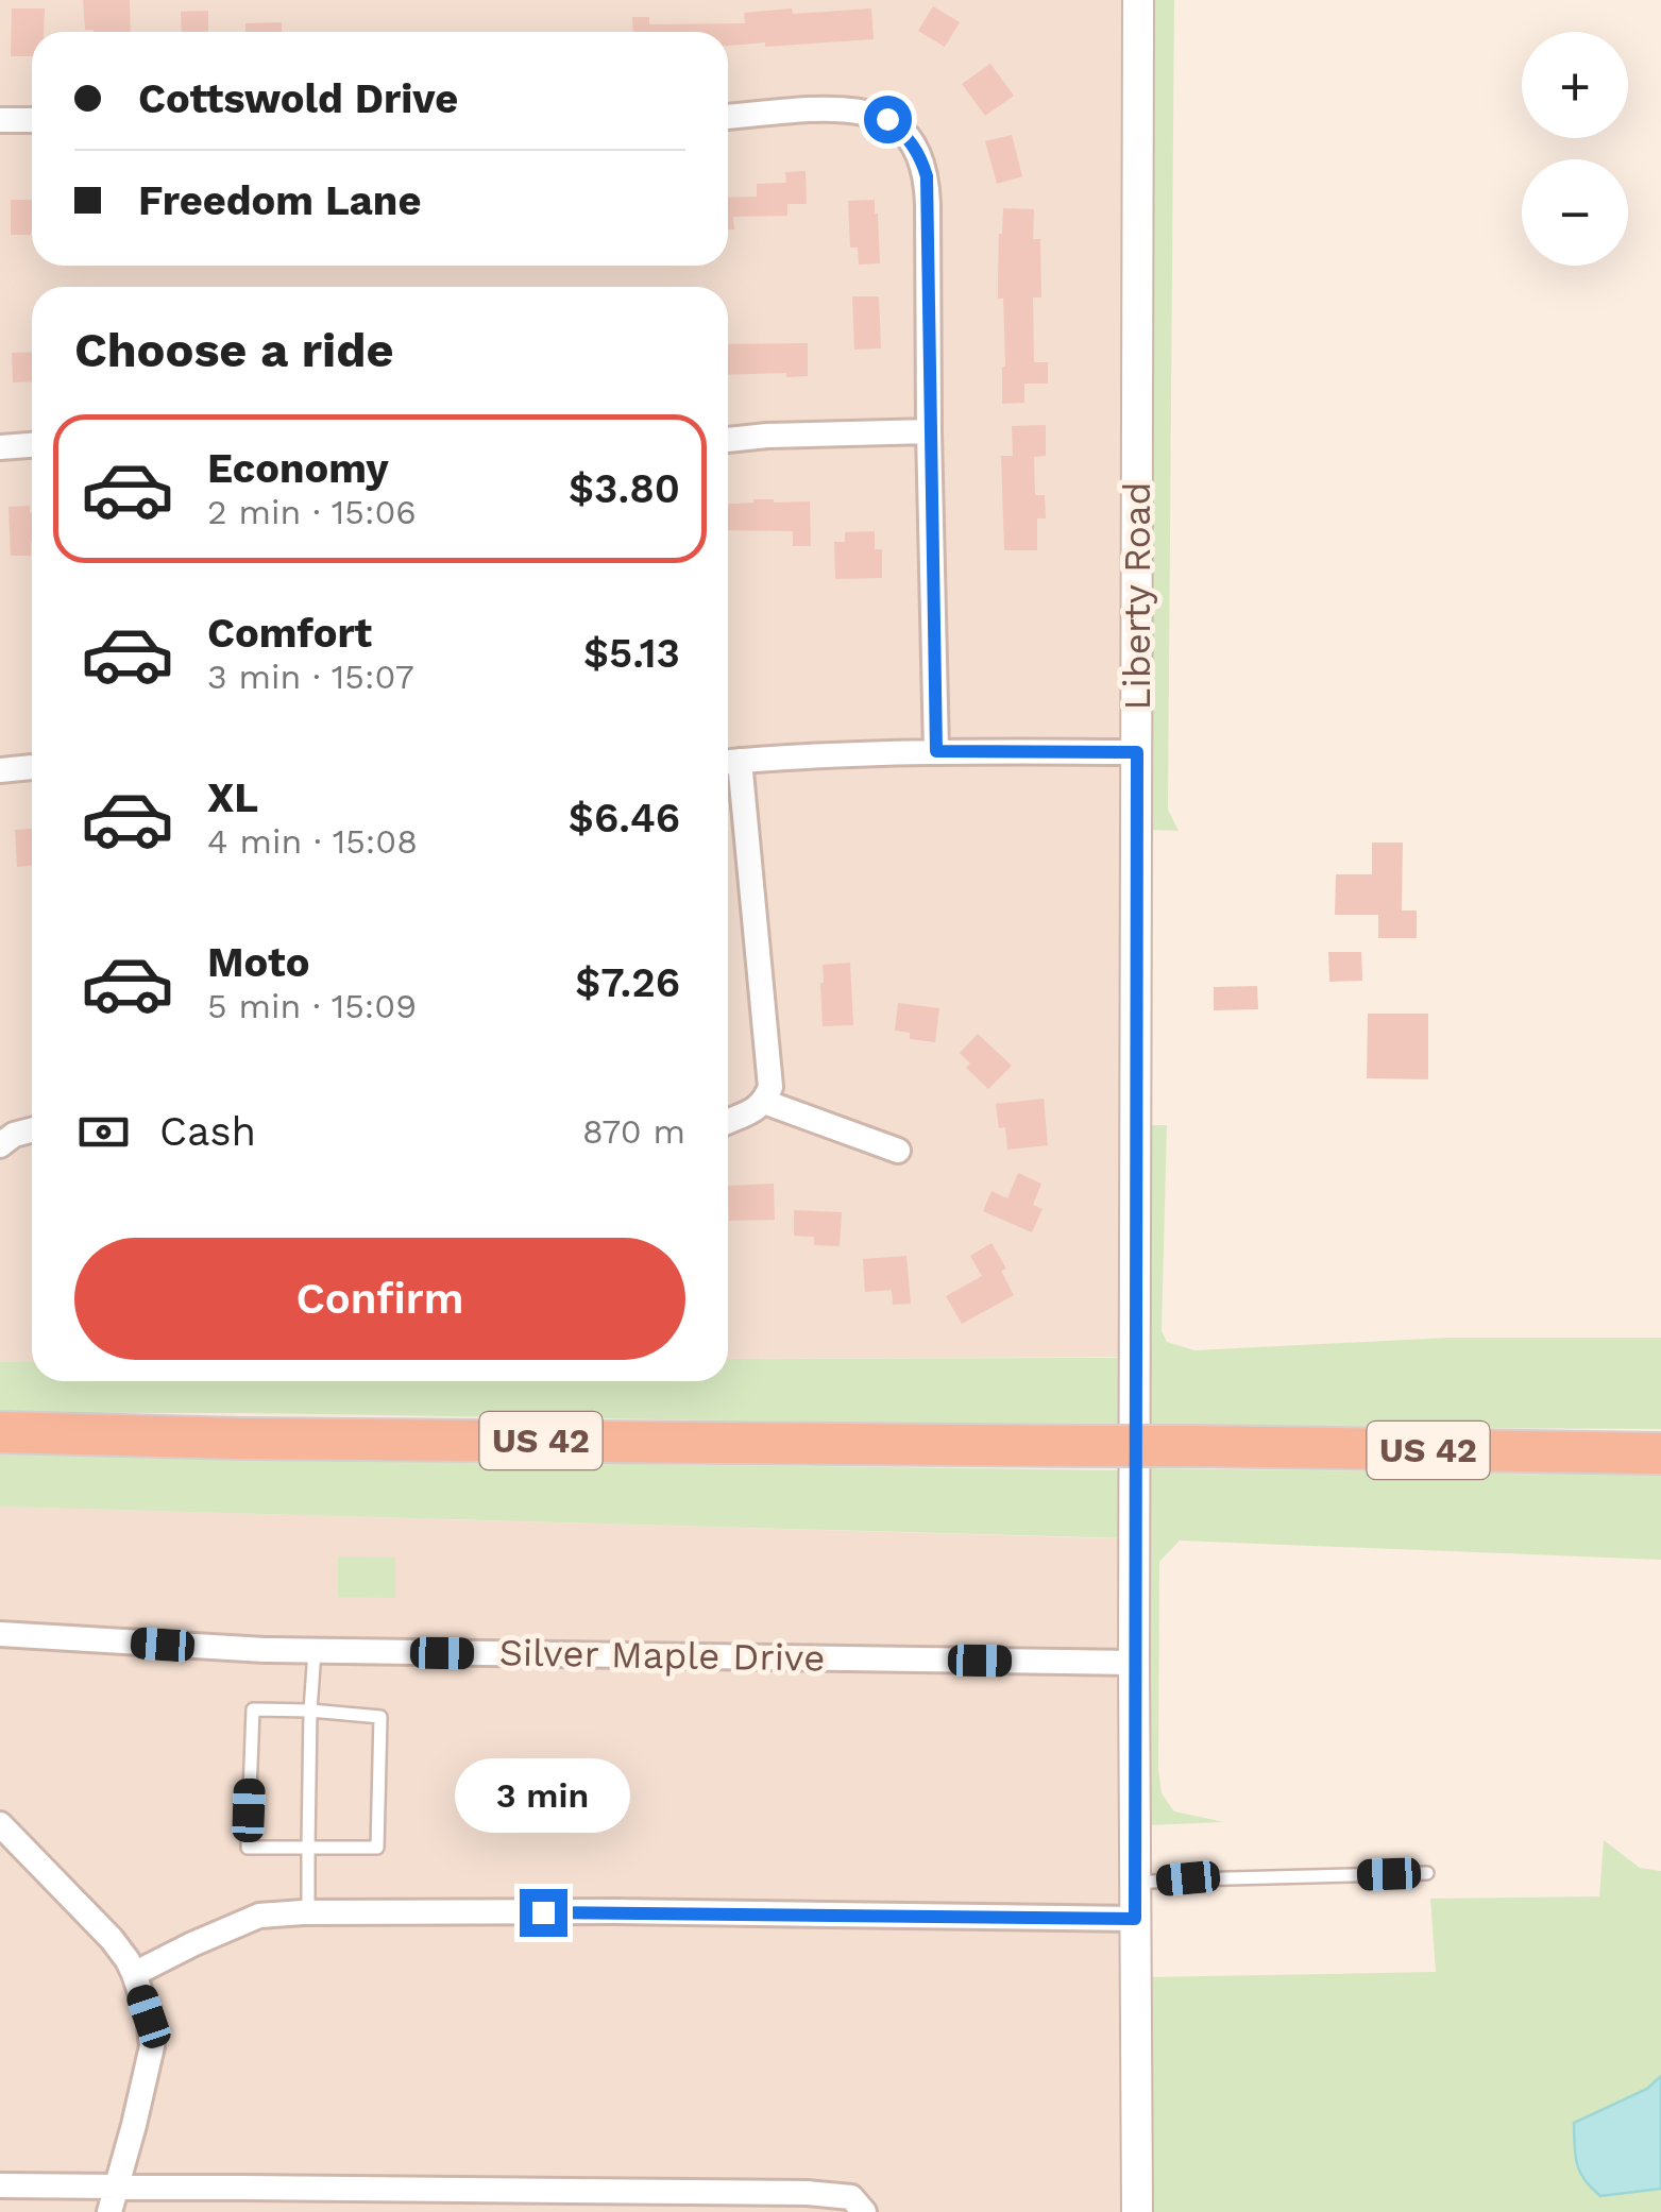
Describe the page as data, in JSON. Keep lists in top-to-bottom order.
{
  "streets": {
    "highway": ["US 42"],
    "street": ["Liberty Road", "Silver Maple Drive"]
  },
  "crossings": [
    ["Liberty Road", "Silver Maple Drive"]
  ],
  "page": {
    "map_buttons": ["+", "−"],
    "banner": ["Cottswold Drive", "Freedom Lane"],
    "heading": "Choose a ride",
    "list": [
      {
        "name": "Economy",
        "note": "2 min · 15:06",
        "value": "$3.80"
      },
      {
        "name": "Comfort",
        "note": "3 min · 15:07",
        "value": "$5.13"
      },
      {
        "name": "XL",
        "note": "4 min · 15:08",
        "value": "$6.46"
      },
      {
        "name": "Moto",
        "note": "5 min · 15:09",
        "value": "$7.26"
      }
    ],
    "pay": ["Cash", "870 m"],
    "buttons": "Confirm",
    "bubble": "3 min"
  }
}
